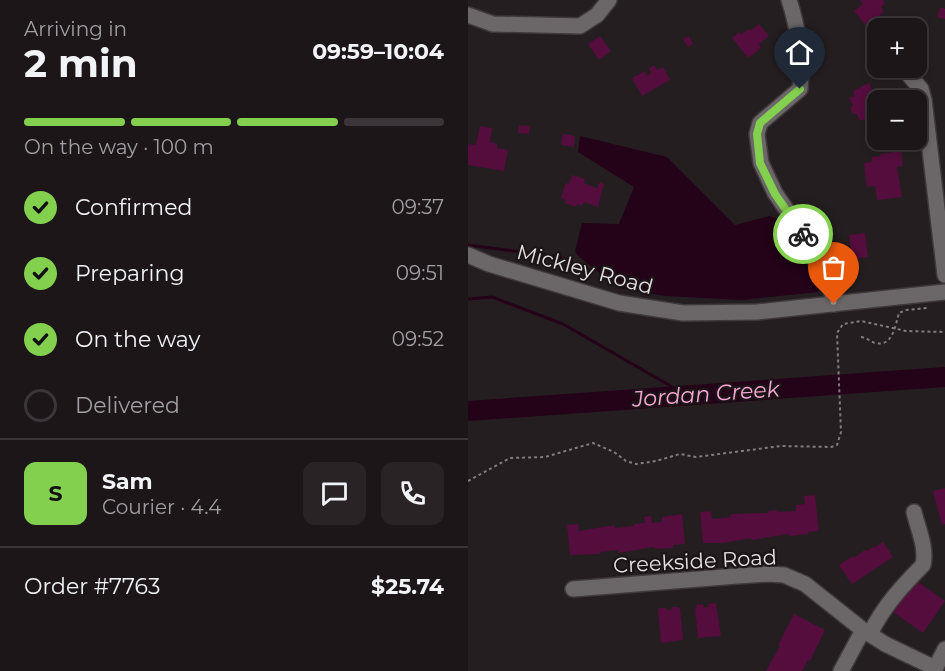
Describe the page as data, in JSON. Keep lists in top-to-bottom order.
{
  "streets": {
    "street": ["Mickley Road", "Creekside Road"]
  },
  "water": ["Jordan Creek"],
  "page": {
    "heading": ["2 min", "Arriving in", "09:59–10:04"],
    "panel": [
      "Sam",
      "Courier · 4.4",
      "Order #7763",
      "$25.74"
    ],
    "map_buttons": ["+", "−"],
    "bar": "On the way · 100 m",
    "list": [
      ["Confirmed", "09:37"],
      ["Preparing", "09:51"],
      ["On the way", "09:52"],
      "Delivered"
    ],
    "round": "S"
  }
}
